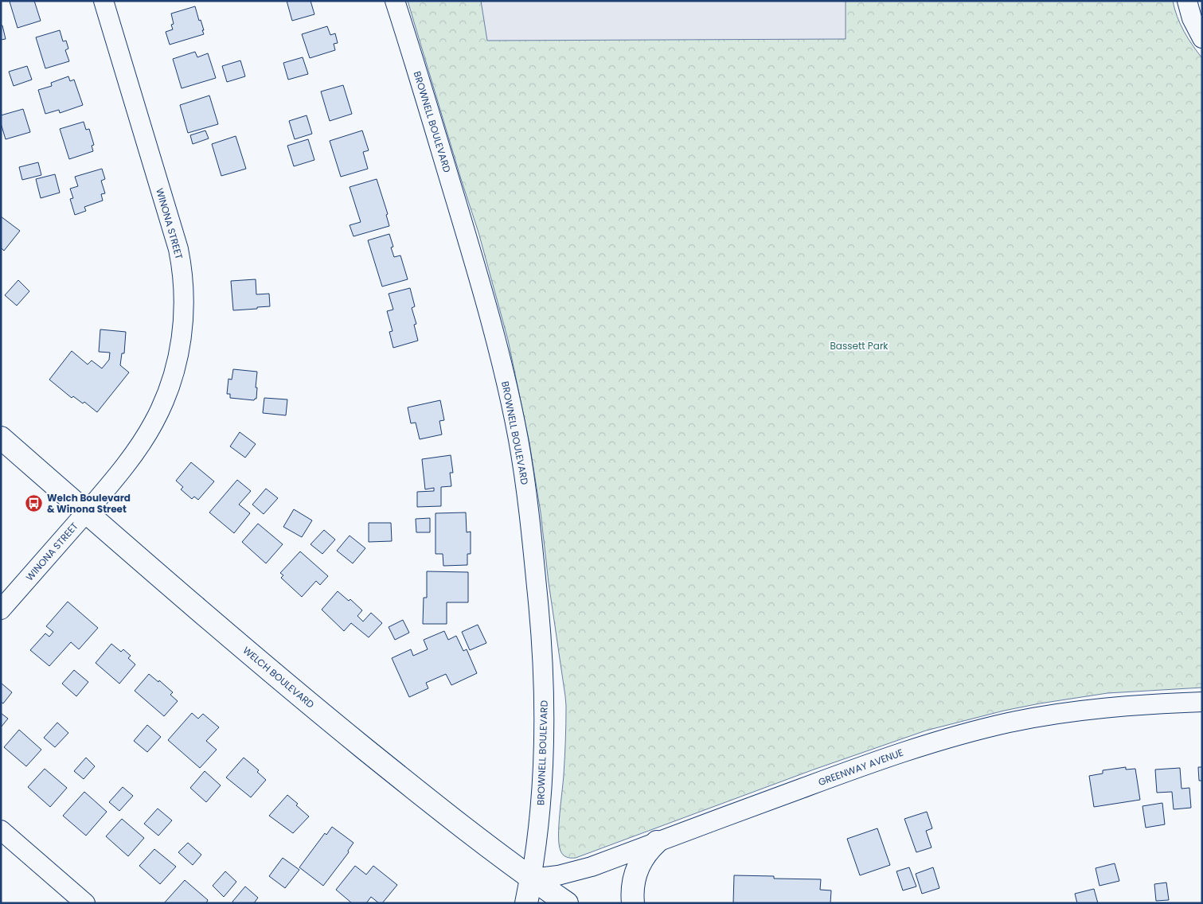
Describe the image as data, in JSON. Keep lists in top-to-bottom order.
{
  "streets": {
    "main road": ["WELCH BOULEVARD"],
    "street": ["BROWNELL BOULEVARD", "WINONA STREET", "GREENWAY AVENUE"]
  },
  "crossings": [
    ["BROWNELL BOULEVARD", "WELCH BOULEVARD"],
    ["BROWNELL BOULEVARD", "GREENWAY AVENUE"],
    ["WINONA STREET", "WELCH BOULEVARD"],
    ["WELCH BOULEVARD", "GREENWAY AVENUE"]
  ],
  "parks": ["Bassett Park"],
  "places": {
    "bus stop": ["Welch Boulevard & Winona Street"]
  }
}
